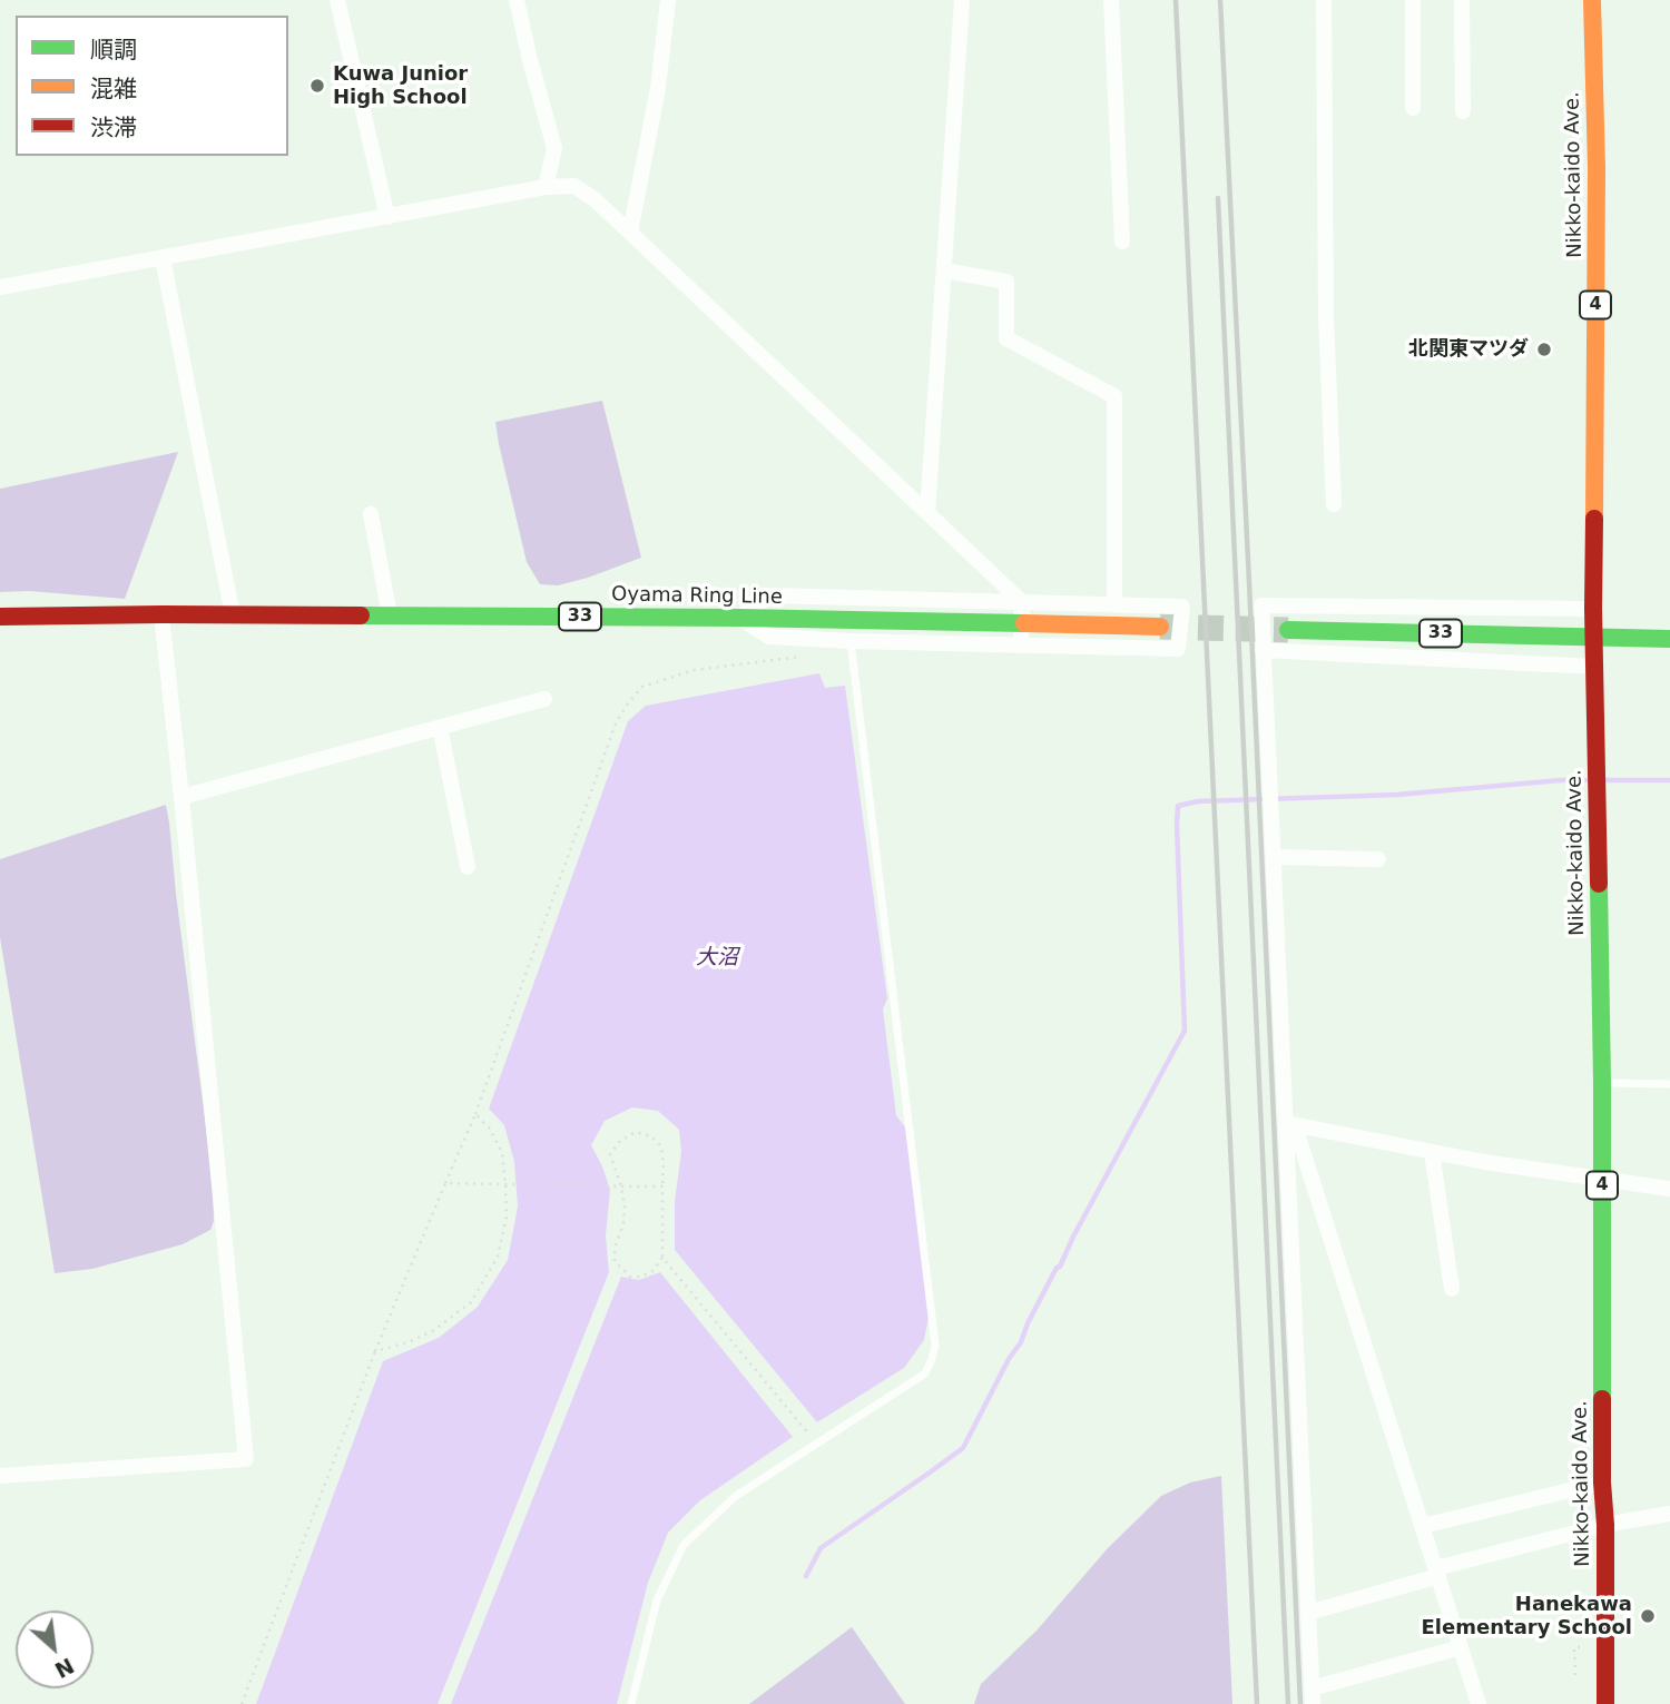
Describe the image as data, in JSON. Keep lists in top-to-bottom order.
{
  "streets": {
    "main road": [
      "Nikko-kaido Ave.",
      "4",
      "Oyama Ring Line",
      "33"
    ]
  },
  "crossings": [
    ["Nikko-kaido Ave.", "33"]
  ],
  "water": ["大沼"],
  "places": ["Kuwa Junior High School", "北関東マツダ", "Hanekawa Elementary School"],
  "legend": ["順調", "混雑", "渋滞"],
  "north": "bottom right"
}
